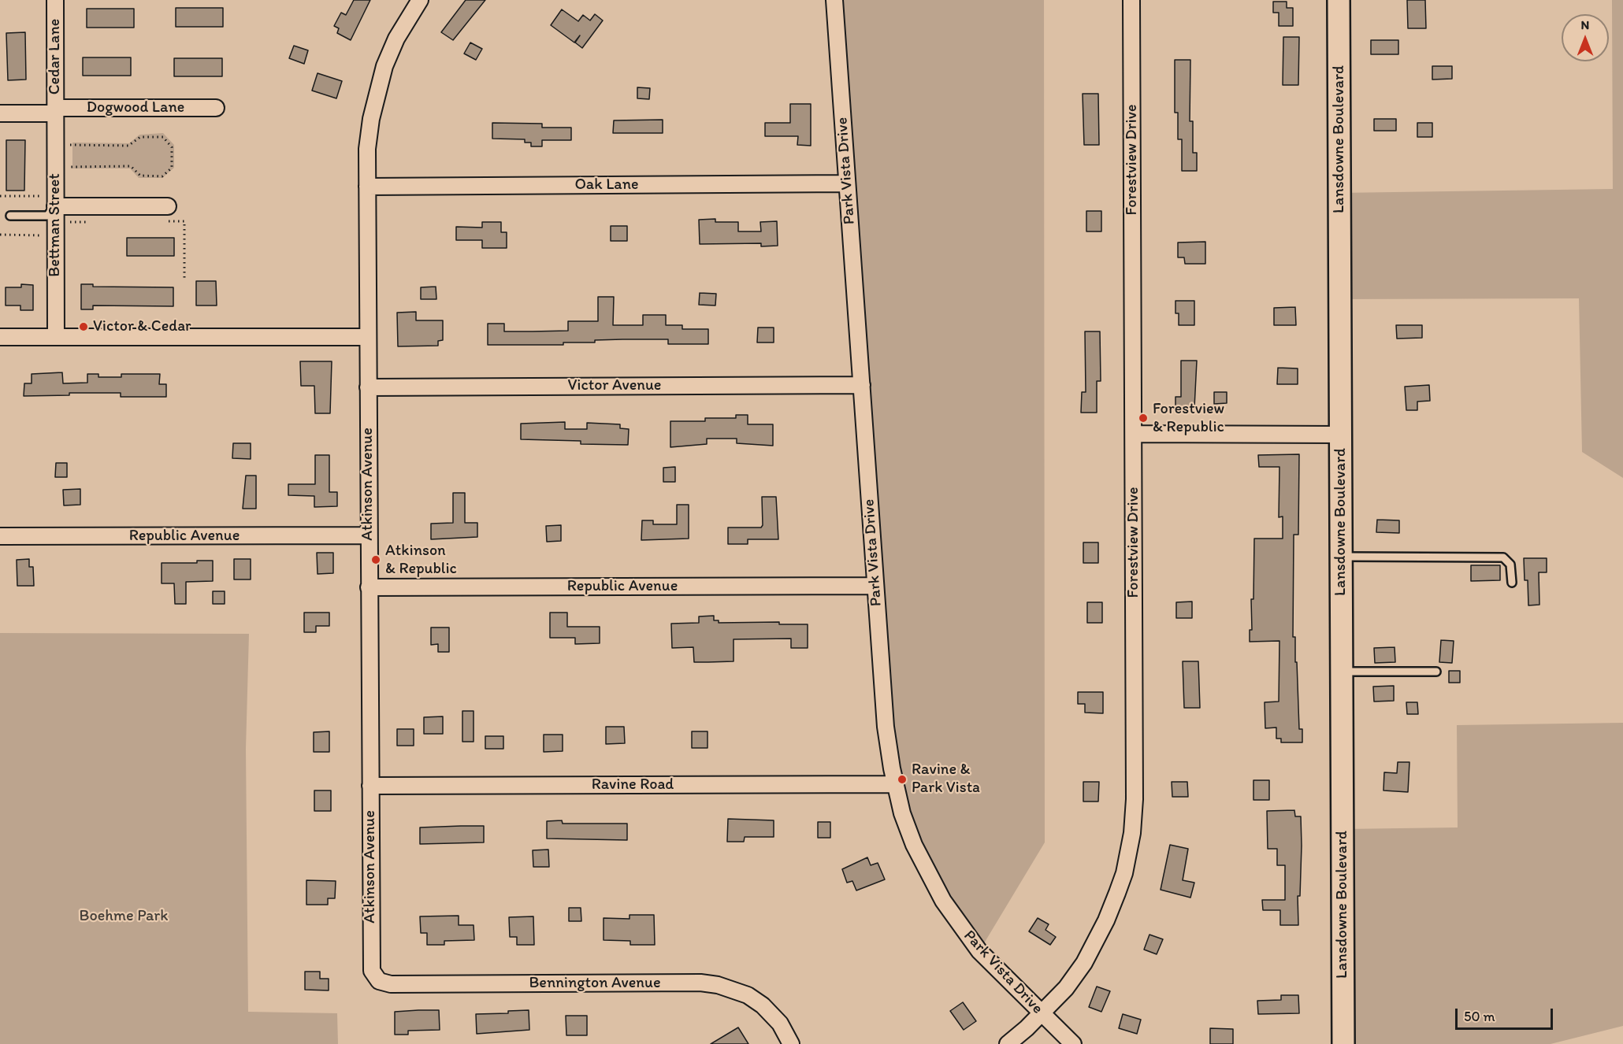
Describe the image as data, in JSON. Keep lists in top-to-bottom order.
{
  "streets": {
    "street": [
      "Cedar Lane",
      "Dogwood Lane",
      "Lansdowne Boulevard",
      "Forestview Drive",
      "Park Vista Drive",
      "Oak Lane",
      "Bettman Street",
      "Victor Avenue",
      "Atkinson Avenue",
      "Republic Avenue",
      "Ravine Road",
      "Bennington Avenue"
    ]
  },
  "crossings": [
    ["Cedar Lane", "Dogwood Lane"],
    ["Cedar Lane", "Bettman Street"],
    ["Dogwood Lane", "Bettman Street"],
    ["Forestview Drive", "Park Vista Drive"],
    ["Park Vista Drive", "Oak Lane"],
    ["Park Vista Drive", "Victor Avenue"],
    ["Park Vista Drive", "Republic Avenue"],
    ["Park Vista Drive", "Ravine Road"],
    ["Oak Lane", "Atkinson Avenue"],
    ["Victor Avenue", "Atkinson Avenue"],
    ["Atkinson Avenue", "Republic Avenue"],
    ["Atkinson Avenue", "Ravine Road"],
    ["Atkinson Avenue", "Bennington Avenue"]
  ],
  "parks": ["Boehme Park"],
  "places": [
    "Victor & Cedar",
    "Forestview & Republic",
    "Atkinson & Republic",
    "Ravine & Park Vista"
  ],
  "scale_bar": "50 m",
  "north": "top"
}
